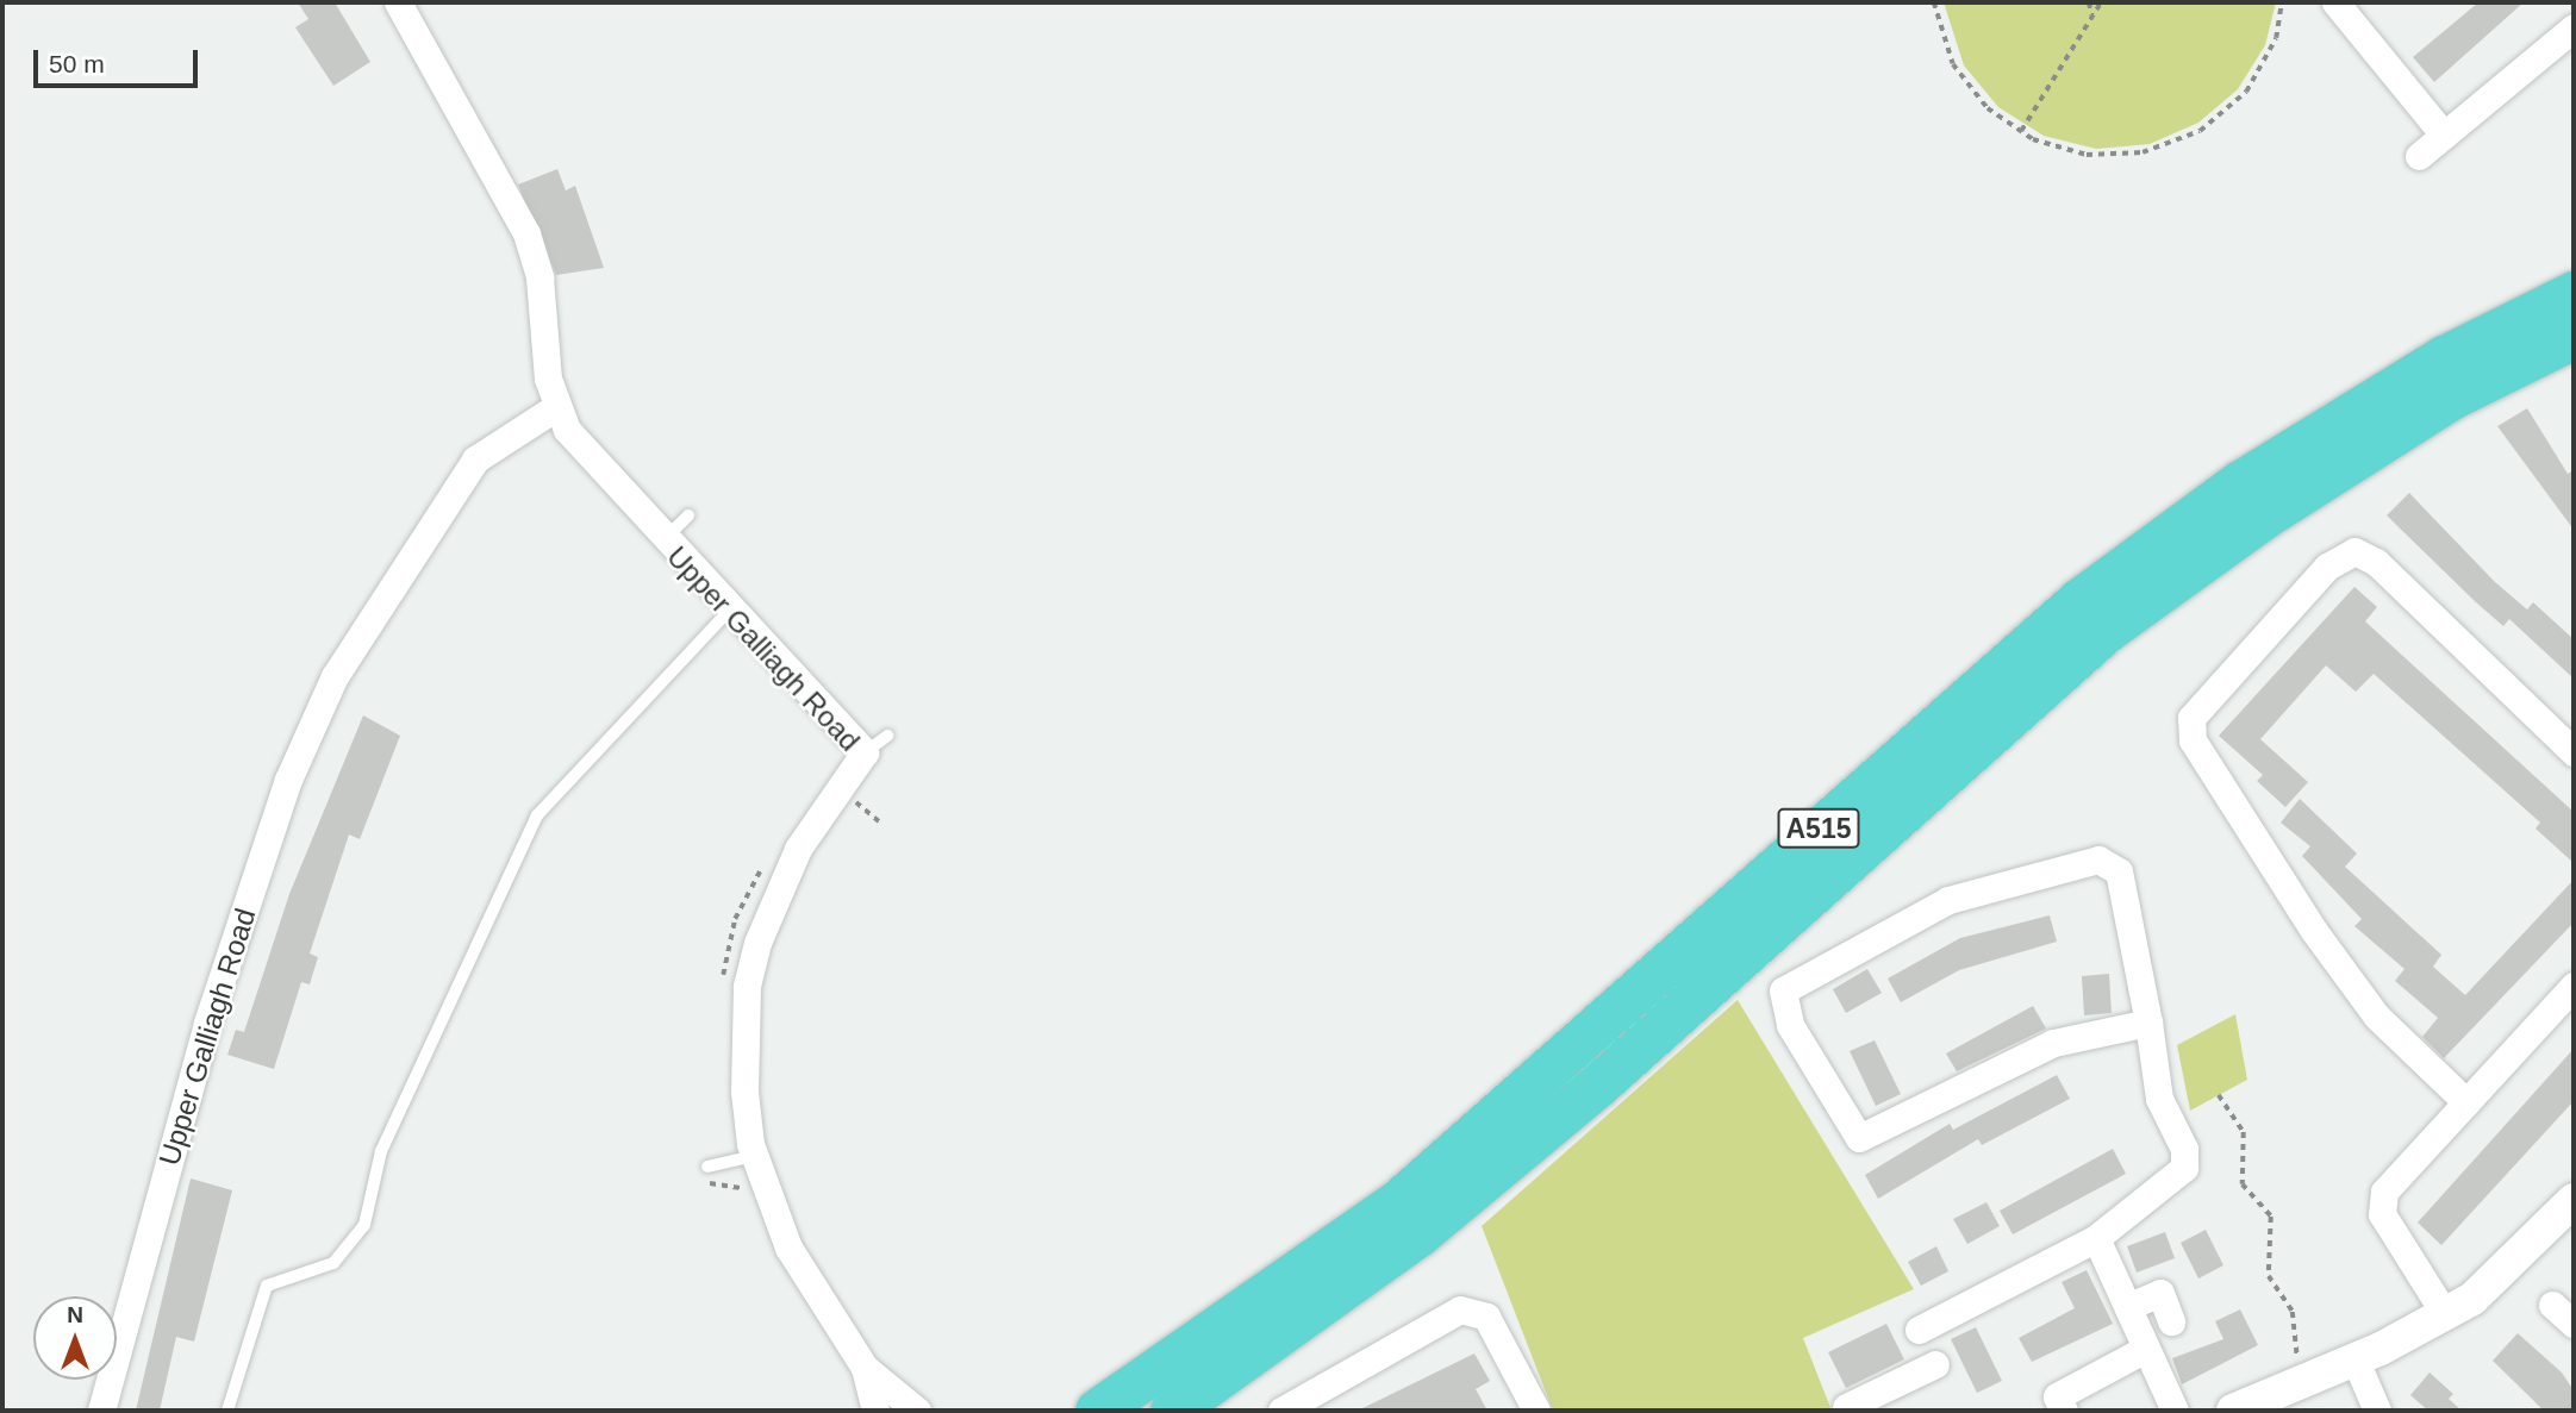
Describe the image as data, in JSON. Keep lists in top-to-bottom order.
{
  "streets": {
    "highway": ["A515"],
    "street": ["Upper Galliagh Road"]
  },
  "scale_bar": "50 m",
  "north": "top"
}
